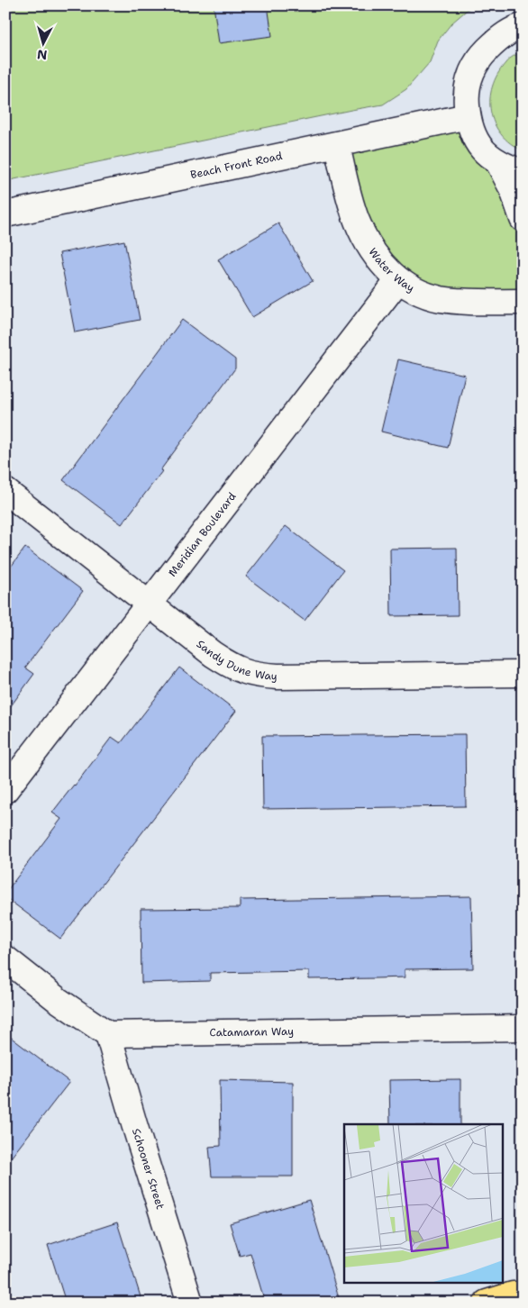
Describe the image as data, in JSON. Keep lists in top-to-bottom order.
{
  "streets": {
    "street": [
      "Beach Front Road",
      "Water Way",
      "Meridian Boulevard",
      "Sandy Dune Way",
      "Catamaran Way",
      "Schooner Street"
    ]
  },
  "crossings": [
    ["Beach Front Road", "Water Way"],
    ["Water Way", "Meridian Boulevard"],
    ["Meridian Boulevard", "Sandy Dune Way"],
    ["Catamaran Way", "Schooner Street"]
  ],
  "north": "bottom"
}
